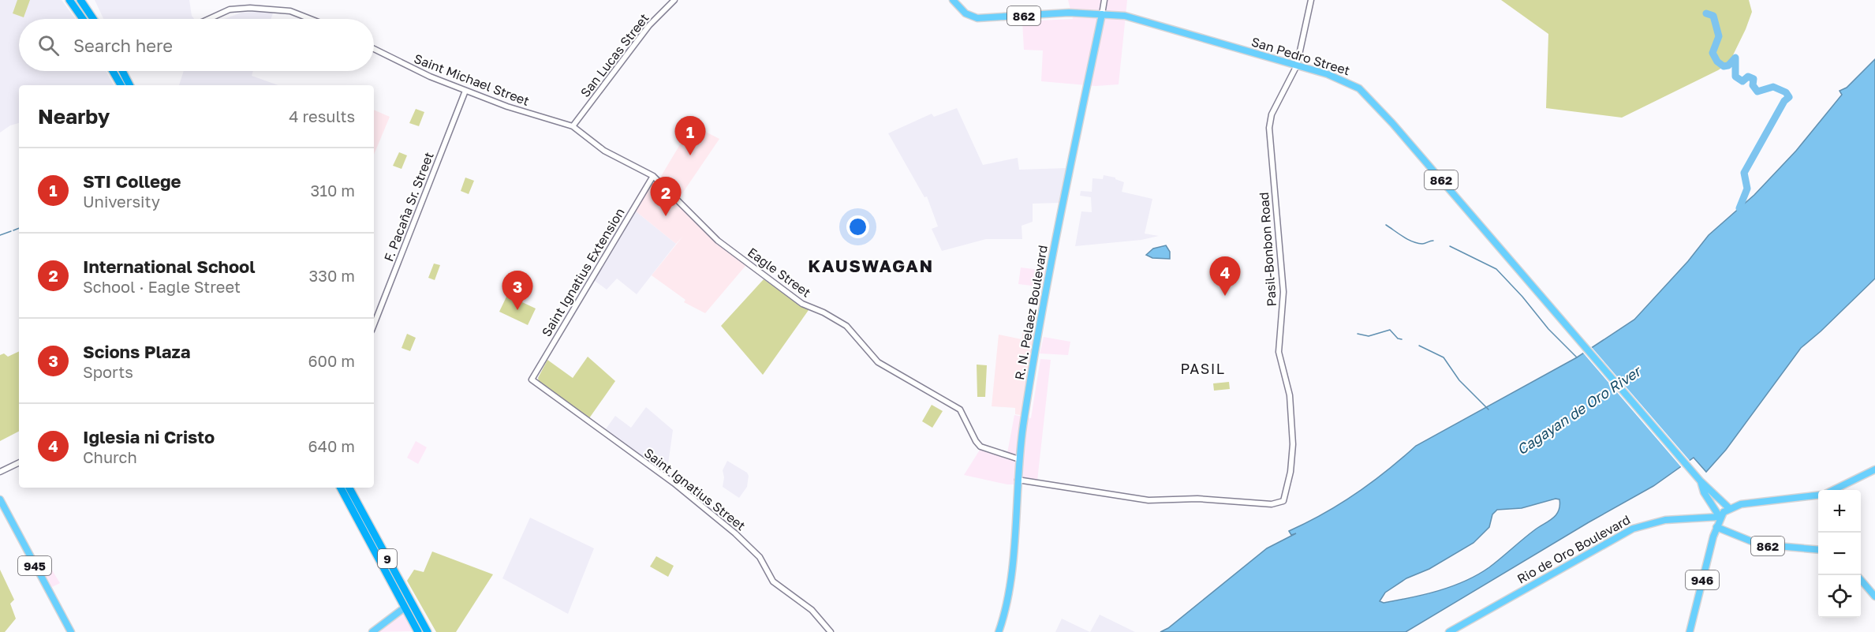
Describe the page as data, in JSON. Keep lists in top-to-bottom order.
{
  "streets": {
    "highway": ["9"],
    "main road": [
      "862",
      "San Pedro Street",
      "R. N. Pelaez Boulevard",
      "Rio de Oro Boulevard",
      "945",
      "946"
    ],
    "street": [
      "San Lucas Street",
      "Saint Michael Street",
      "F. Pacaña Sr. Street",
      "Pasil-Bonbon Road",
      "Saint Ignatius Extension",
      "Eagle Street",
      "Saint Ignatius Street"
    ]
  },
  "crossings": [
    ["862", "946"],
    ["San Lucas Street", "Saint Michael Street"],
    ["San Lucas Street", "Eagle Street"],
    ["San Pedro Street", "Pasil-Bonbon Road"],
    ["San Pedro Street", "R. N. Pelaez Boulevard"],
    ["San Pedro Street", "Rio de Oro Boulevard"],
    ["San Pedro Street", "946"],
    ["Saint Michael Street", "F. Pacaña Sr. Street"],
    ["Saint Michael Street", "Eagle Street"],
    ["Pasil-Bonbon Road", "R. N. Pelaez Boulevard"],
    ["Saint Ignatius Extension", "Eagle Street"],
    ["Saint Ignatius Extension", "Saint Ignatius Street"],
    ["Eagle Street", "R. N. Pelaez Boulevard"],
    ["Rio de Oro Boulevard", "946"]
  ],
  "districts": ["KAUSWAGAN", "PASIL"],
  "water": ["Cagayan de Oro River"],
  "page": {
    "search": "Search here",
    "heading": ["Nearby", "4 results"],
    "pins": [
      "1",
      "2",
      "4",
      "3"
    ],
    "list": [
      {
        "mark": "1",
        "name": "STI College",
        "note": "University",
        "value": "310 m"
      },
      {
        "mark": "2",
        "name": "International School",
        "note": "School · Eagle Street",
        "value": "330 m"
      },
      {
        "mark": "3",
        "name": "Scions Plaza",
        "note": "Sports",
        "value": "600 m"
      },
      {
        "mark": "4",
        "name": "Iglesia ni Cristo",
        "note": "Church",
        "value": "640 m"
      }
    ],
    "map_buttons": ["+", "−"]
  }
}
